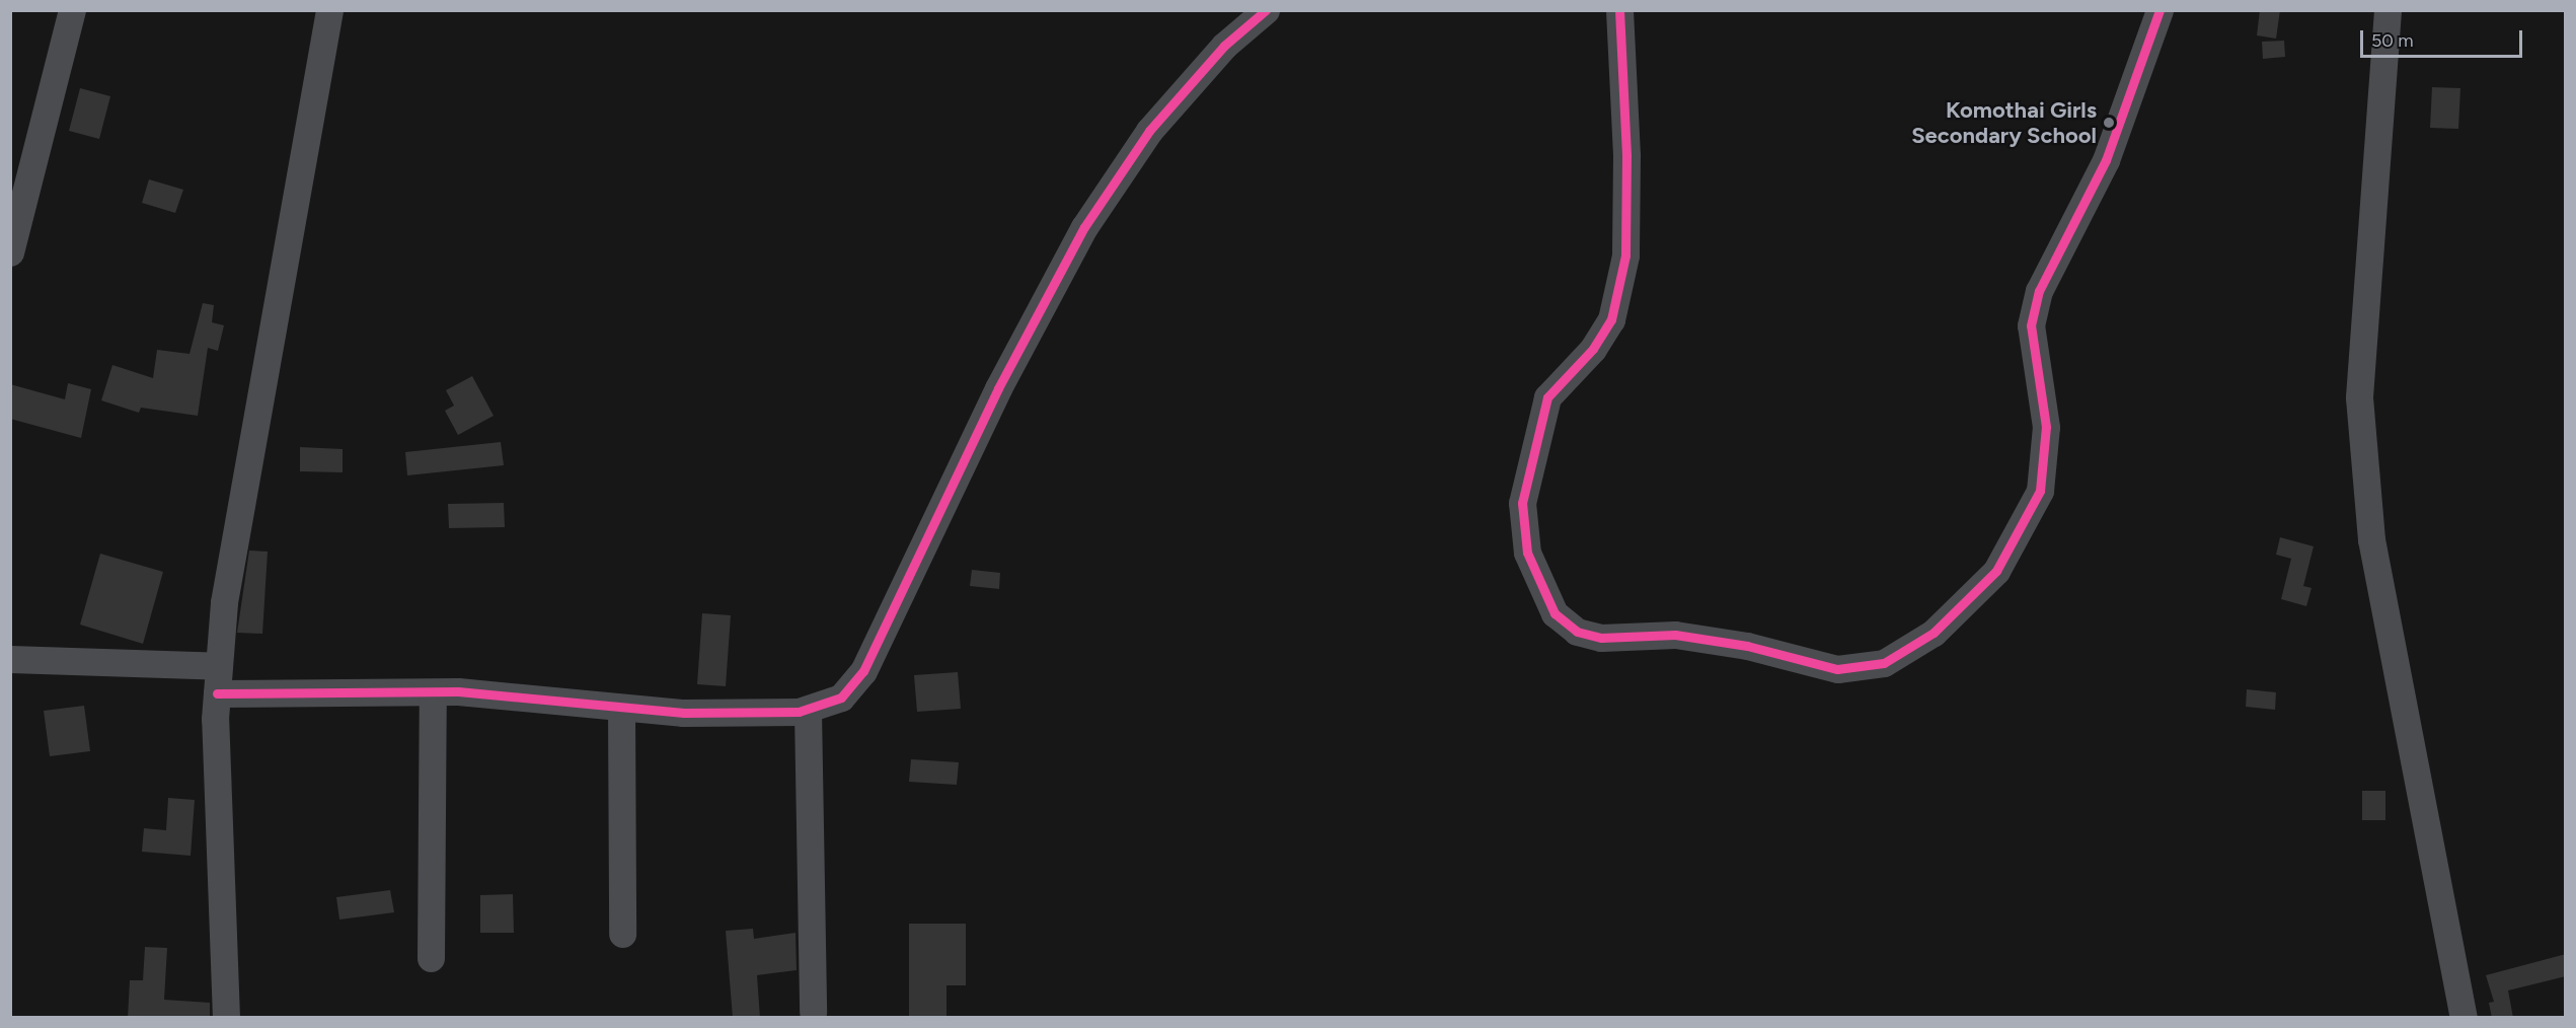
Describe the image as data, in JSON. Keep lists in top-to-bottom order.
{
  "places": ["Komothai Girls Secondary School"],
  "scale_bar": "50 m"
}
